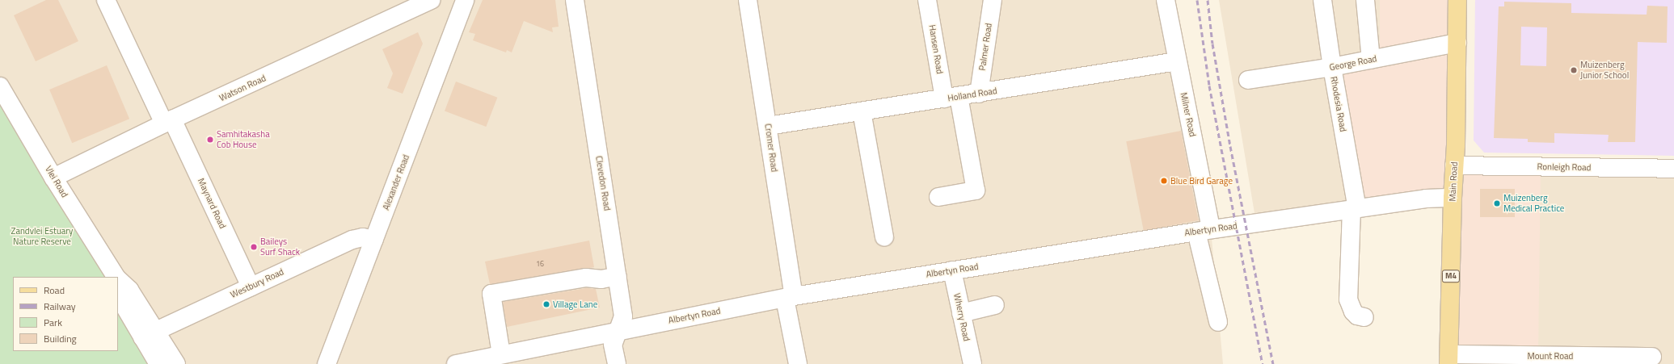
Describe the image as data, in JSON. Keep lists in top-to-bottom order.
{
  "streets": {
    "main road": ["Main Road", "M4"],
    "street": [
      "Palmer Road",
      "Hansen Road",
      "George Road",
      "Watson Road",
      "Holland Road",
      "Rhodesia Road",
      "Milner Road",
      "Cromer Road",
      "Ronleigh Road",
      "Vlei Road",
      "Alexander Road",
      "Clevedon Road",
      "Maynard Road",
      "Albertyn Road",
      "Westbury Road",
      "Wherry Road",
      "Mount Road"
    ]
  },
  "crossings": [
    ["Palmer Road", "Holland Road"],
    ["Hansen Road", "Holland Road"],
    ["George Road", "Rhodesia Road"],
    ["George Road", "Main Road"],
    ["Watson Road", "Vlei Road"],
    ["Watson Road", "Maynard Road"],
    ["Holland Road", "Milner Road"],
    ["Holland Road", "Cromer Road"],
    ["Rhodesia Road", "Albertyn Road"],
    ["Milner Road", "Albertyn Road"],
    ["Cromer Road", "Albertyn Road"],
    ["Ronleigh Road", "Main Road"],
    ["Vlei Road", "Westbury Road"],
    ["Main Road", "Albertyn Road"],
    ["Main Road", "Mount Road"],
    ["Alexander Road", "Westbury Road"],
    ["Clevedon Road", "Albertyn Road"],
    ["Maynard Road", "Westbury Road"],
    ["Albertyn Road", "Wherry Road"]
  ],
  "parks": ["Zandvlei Estuary Nature Reserve"],
  "places": [
    "Muizenberg Junior School",
    "Samhitakasha Cob House",
    "Blue Bird Garage",
    "Muizenberg Medical Practice",
    "Baileys Surf Shack",
    "Village Lane"
  ],
  "house_numbers": ["16"],
  "legend": [
    "Road",
    "Railway",
    "Park",
    "Building"
  ]
}
